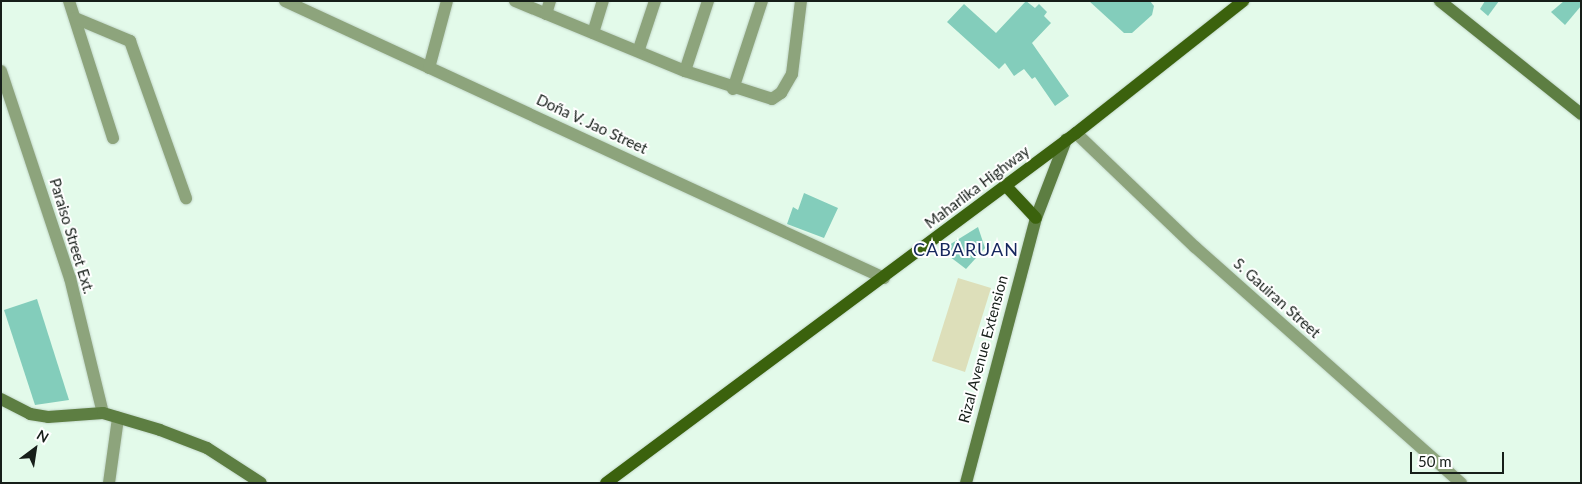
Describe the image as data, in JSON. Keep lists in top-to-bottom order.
{
  "streets": {
    "main road": ["Maharlika Highway", "Rizal Avenue Extension"],
    "street": ["Doña V. Jao Street", "Paraiso Street Ext.", "S. Gauiran Street"]
  },
  "crossings": [
    ["Doña V. Jao Street", "Maharlika Highway"],
    ["Maharlika Highway", "S. Gauiran Street"],
    ["Maharlika Highway", "Rizal Avenue Extension"],
    ["S. Gauiran Street", "Rizal Avenue Extension"]
  ],
  "districts": ["CABARUAN"],
  "scale_bar": "50 m",
  "north": "top right"
}
